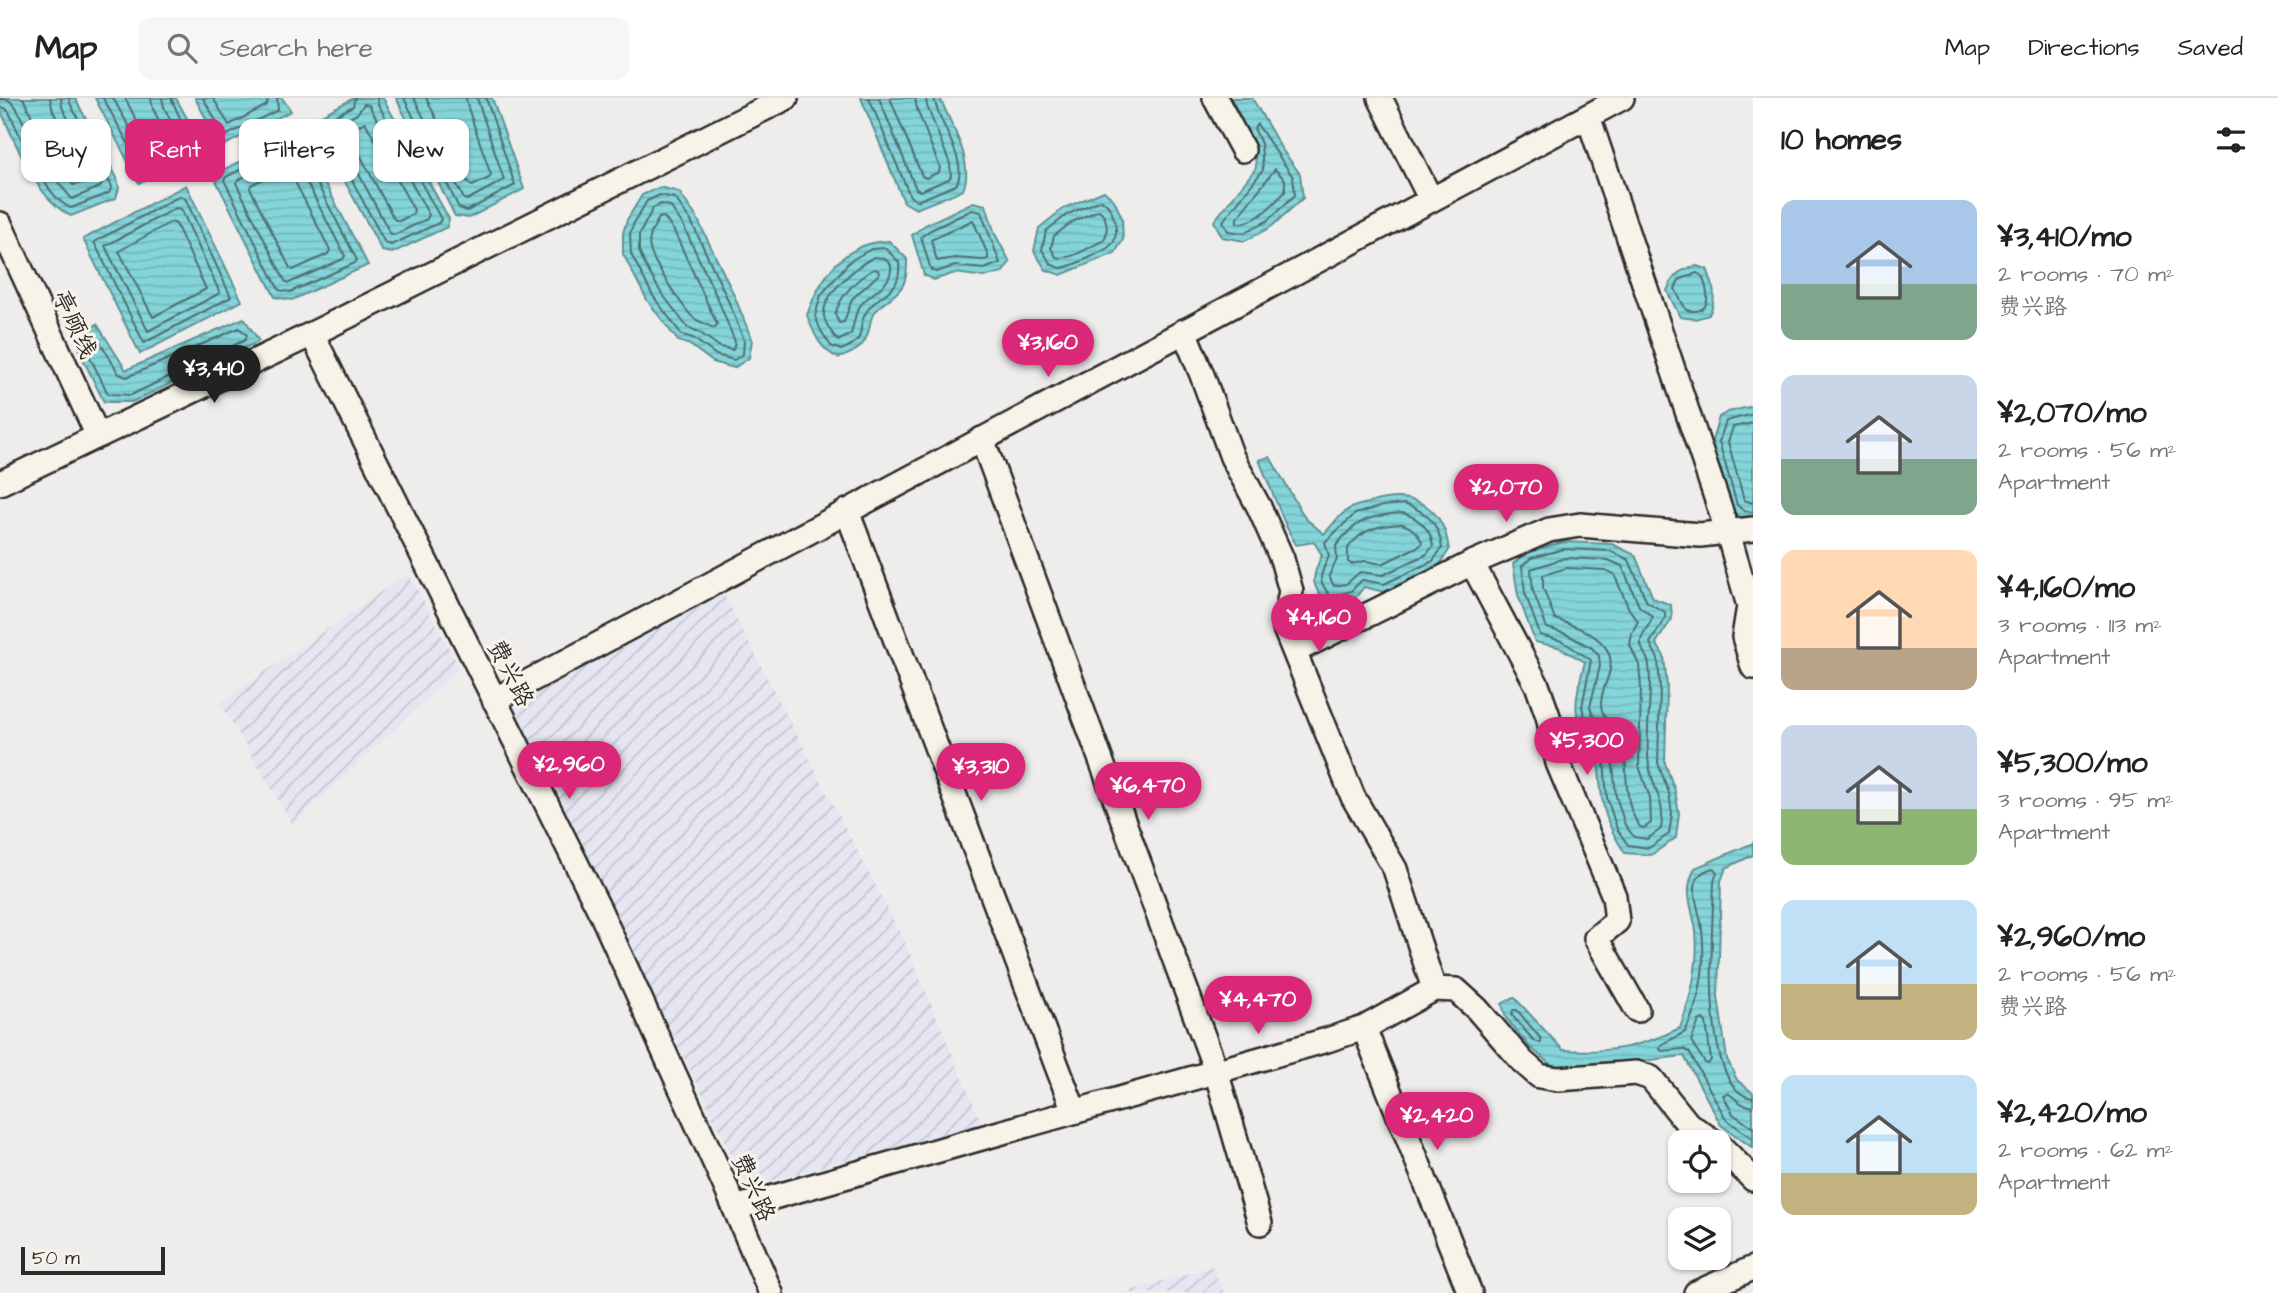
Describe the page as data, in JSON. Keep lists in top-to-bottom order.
{
  "streets": {
    "street": ["亭顾线", "费兴路"]
  },
  "scale_bar": "50 m",
  "page": {
    "header": "Map",
    "search": "Search here",
    "nav": ["Map", "Directions", "Saved"],
    "heading": "10 homes",
    "chip": [
      "Buy",
      "Rent",
      "Filters",
      "New"
    ],
    "list": [
      {
        "name": "¥3,410/mo",
        "note": "2 rooms · 70 m² · 费兴路"
      },
      {
        "name": "¥2,070/mo",
        "note": "2 rooms · 56 m² · Apartment"
      },
      {
        "name": "¥4,160/mo",
        "note": "3 rooms · 113 m² · Apartment"
      },
      {
        "name": "¥5,300/mo",
        "note": "3 rooms · 95 m² · Apartment"
      },
      {
        "name": "¥2,960/mo",
        "note": "2 rooms · 56 m² · 费兴路"
      },
      {
        "name": "¥2,420/mo",
        "note": "2 rooms · 62 m² · Apartment"
      }
    ],
    "price": [
      "¥3,160",
      "¥3,410",
      "¥2,070",
      "¥4,160",
      "¥5,300",
      "¥2,960",
      "¥3,310",
      "¥6,470",
      "¥4,470",
      "¥2,420"
    ],
    "scale": "50 m"
  }
}
